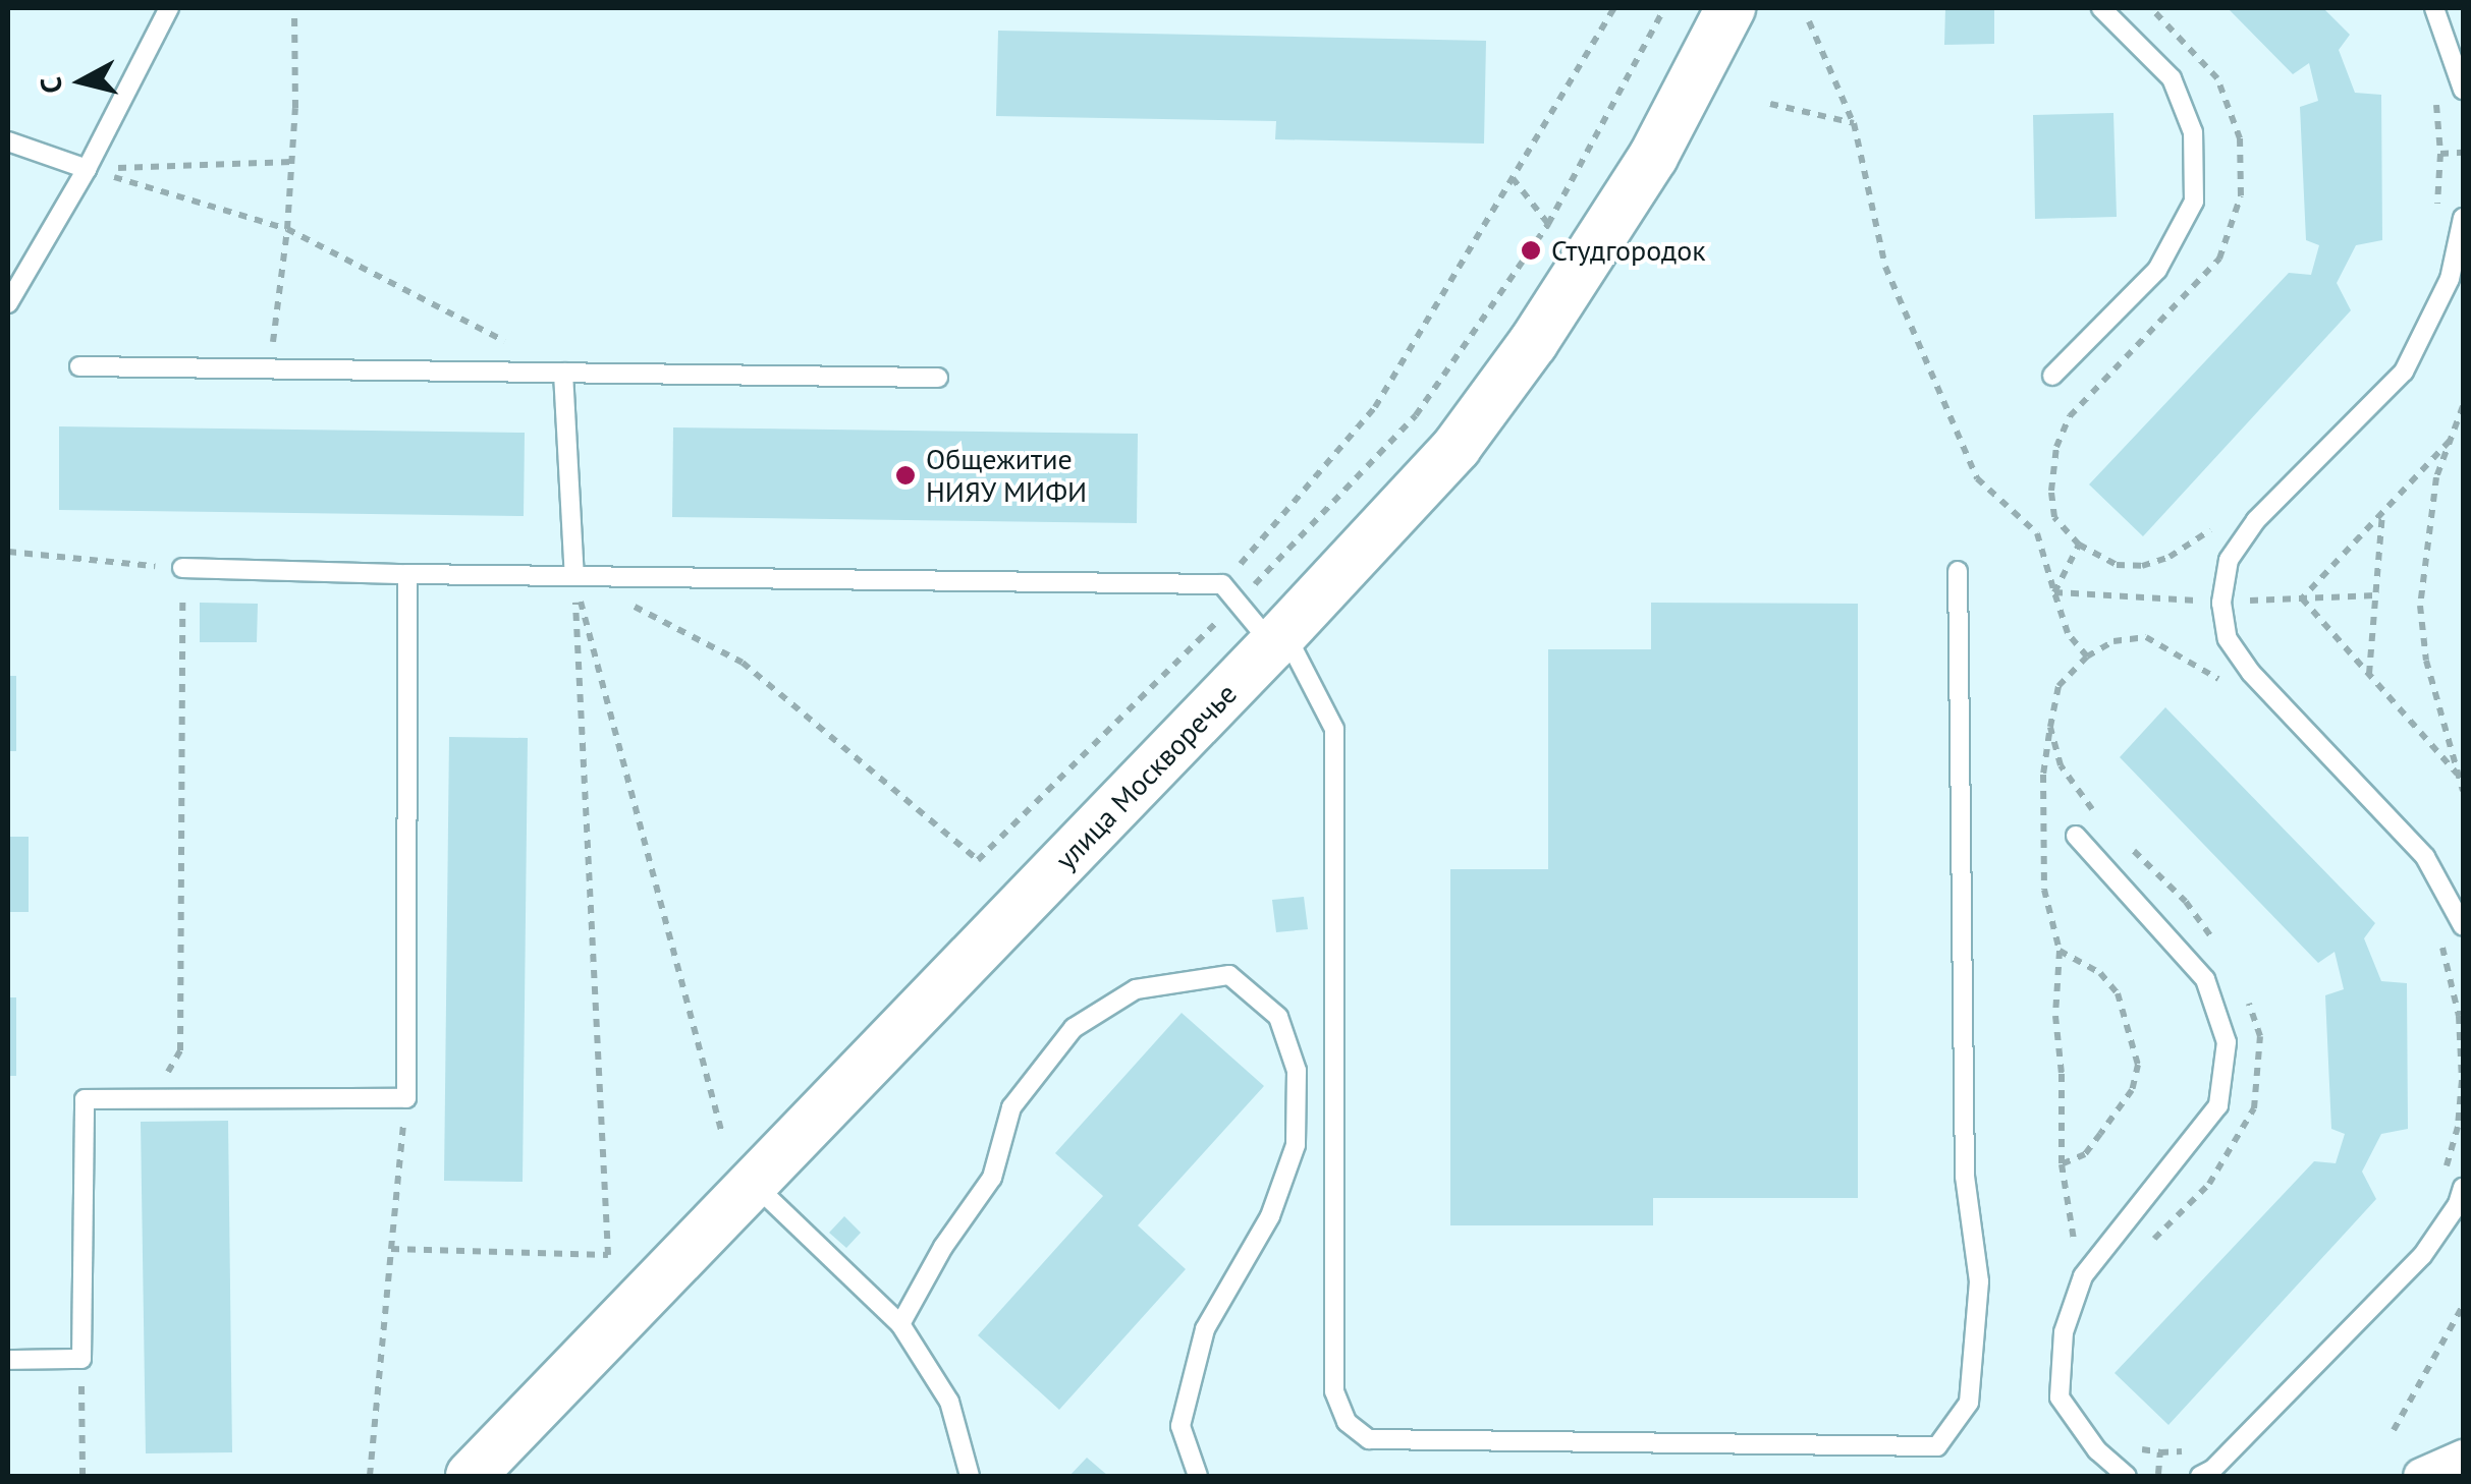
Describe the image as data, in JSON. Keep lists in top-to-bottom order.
{
  "streets": {
    "main road": ["улица Москворечье"]
  },
  "places": ["Студгородок", "Общежитие НИЯУ МИФИ"],
  "north": "left"
}
